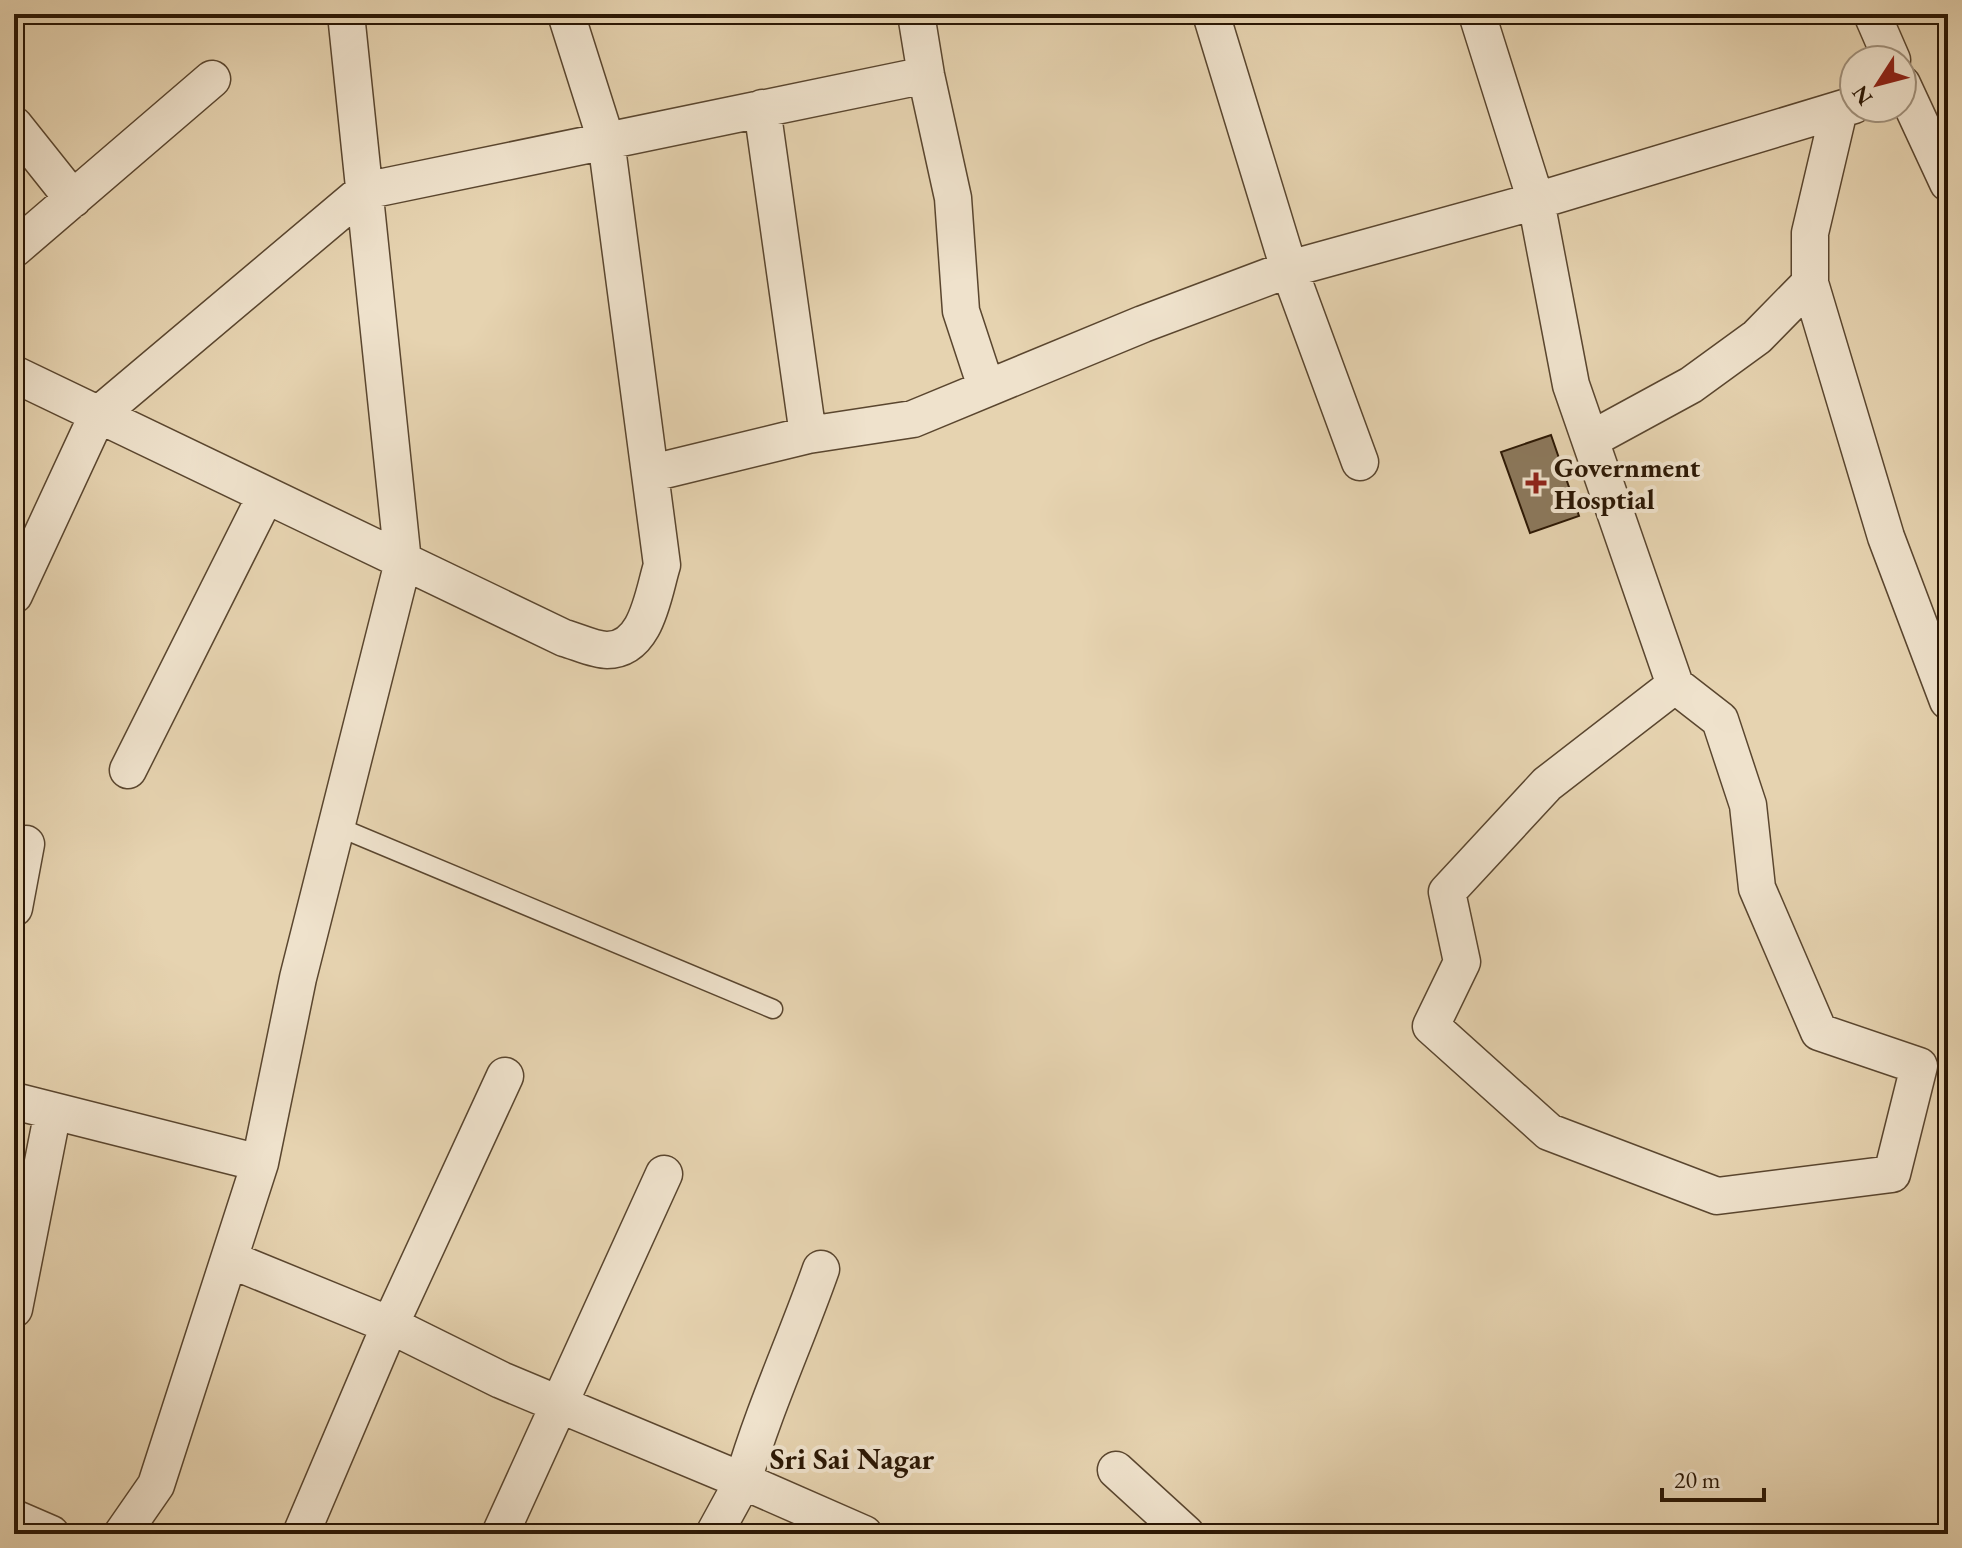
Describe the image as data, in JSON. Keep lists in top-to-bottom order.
{
  "districts": ["Sri Sai Nagar"],
  "places": {
    "health": ["Government Hosptial"]
  },
  "scale_bar": "20 m",
  "north": "bottom left"
}
